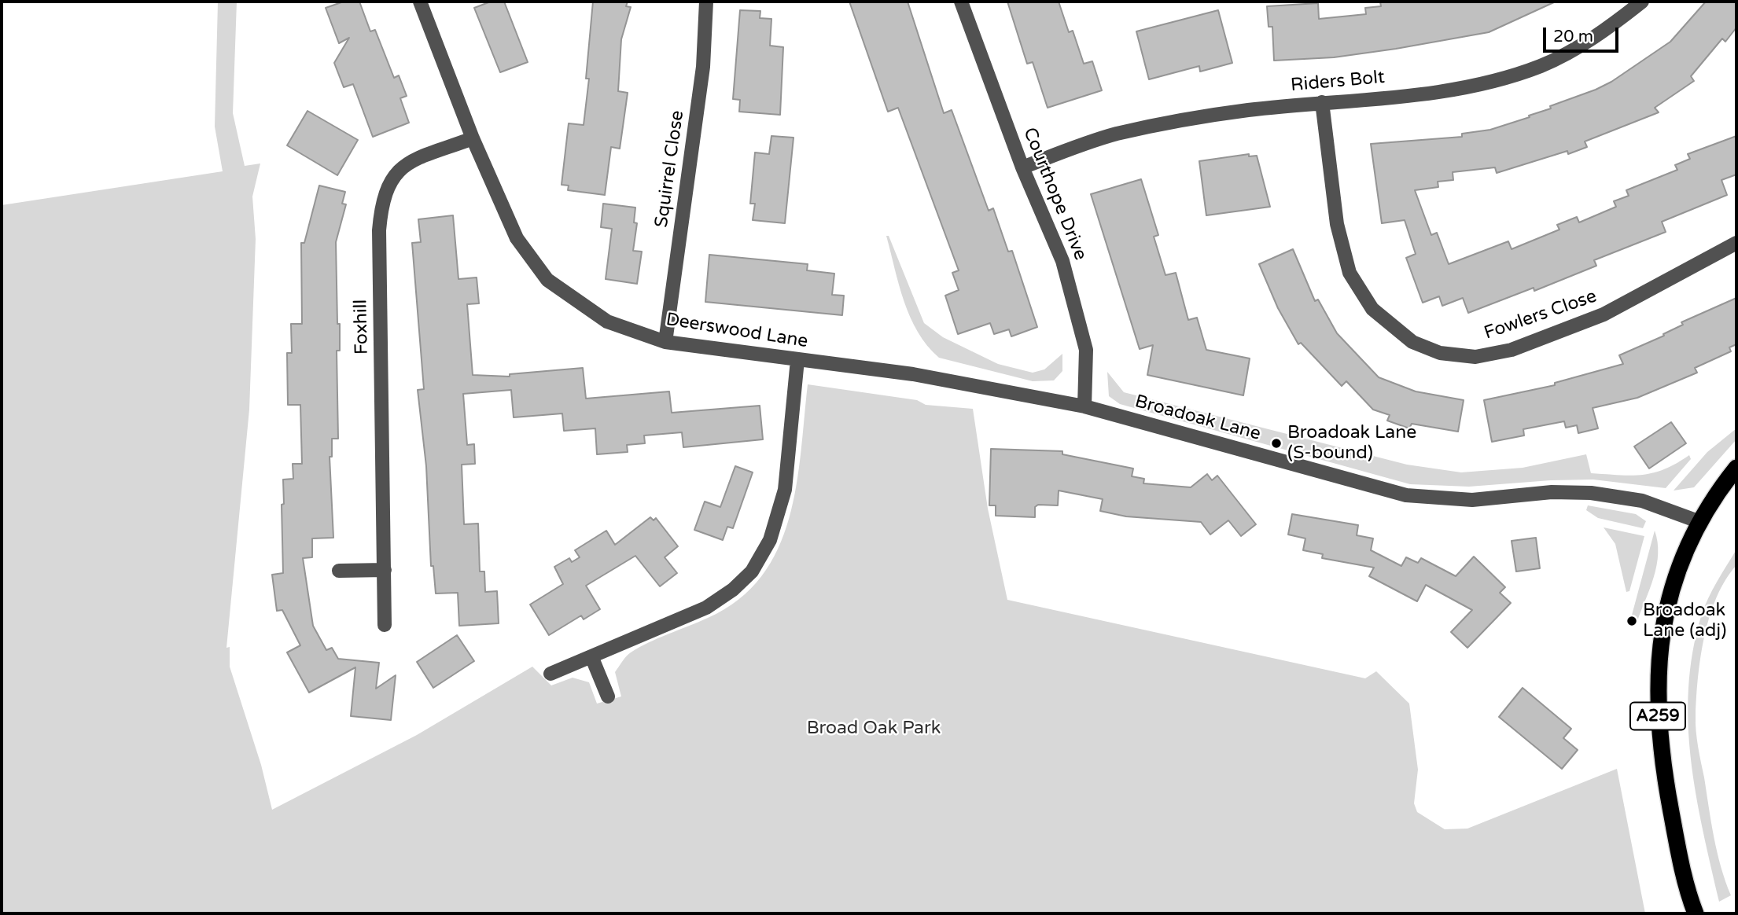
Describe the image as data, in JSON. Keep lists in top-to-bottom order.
{
  "streets": {
    "highway": ["A259"],
    "street": [
      "Riders Bolt",
      "Squirrel Close",
      "Courthope Drive",
      "Fowlers Close",
      "Foxhill",
      "Deerswood Lane",
      "Broadoak Lane"
    ]
  },
  "crossings": [
    ["Riders Bolt", "Courthope Drive"],
    ["Riders Bolt", "Fowlers Close"],
    ["Squirrel Close", "Deerswood Lane"],
    ["Courthope Drive", "Broadoak Lane"],
    ["Foxhill", "Deerswood Lane"],
    ["Deerswood Lane", "Broadoak Lane"],
    ["Broadoak Lane", "A259"]
  ],
  "parks": ["Broad Oak Park"],
  "places": ["Broadoak Lane (S-bound)", "Broadoak Lane (adj)"],
  "scale_bar": "20 m"
}
